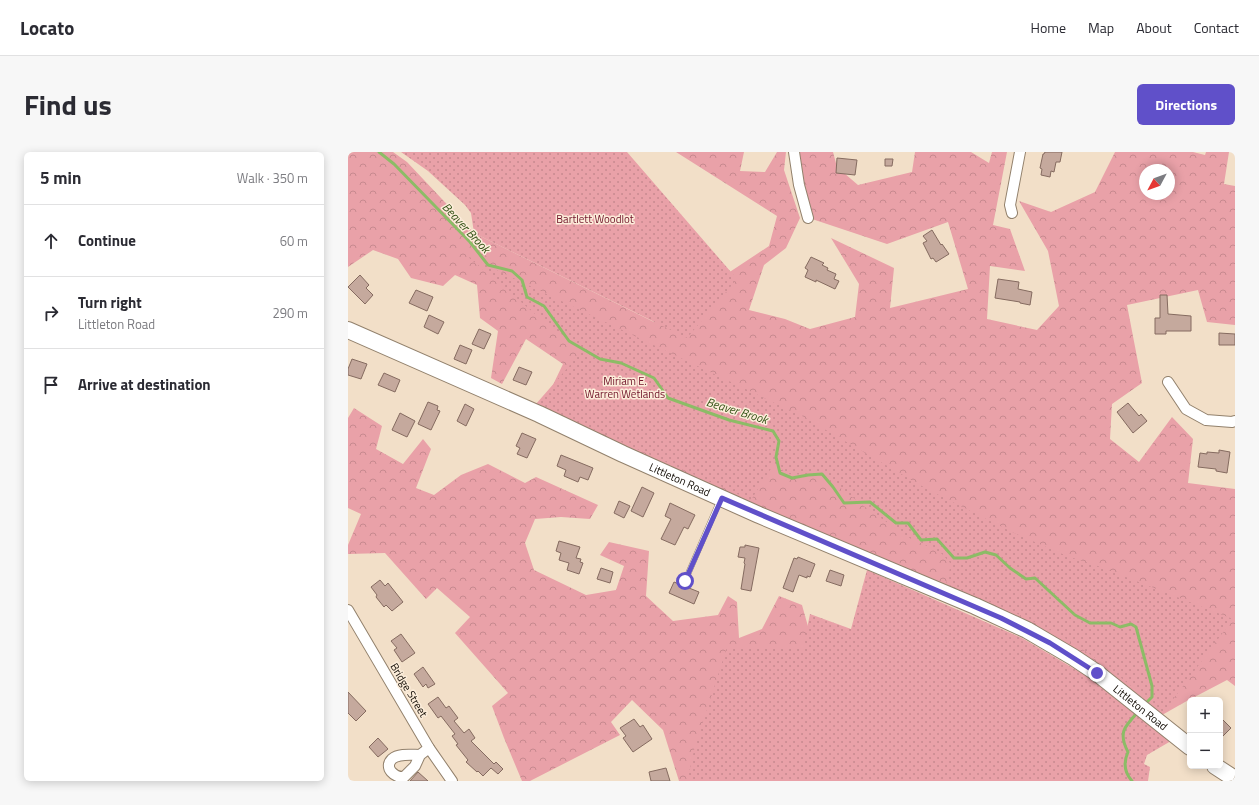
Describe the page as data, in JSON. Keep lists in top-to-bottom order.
{
  "streets": {
    "main road": ["Littleton Road"],
    "street": ["Bridge Street"]
  },
  "water": ["Beaver Brook"],
  "parks": ["Bartlett Woodlot", "Miriam E. Warren Wetlands"],
  "north": "bottom left",
  "page": {
    "header": "Locato",
    "nav": [
      "Home",
      "Map",
      "About",
      "Contact"
    ],
    "title": "Find us",
    "buttons": "Directions",
    "heading": ["5 min", "Walk · 350 m"],
    "list": [
      ["Continue", "60 m"],
      ["Turn right", "Littleton Road", "290 m"],
      "Arrive at destination"
    ],
    "map_buttons": ["+", "−"]
  }
}
